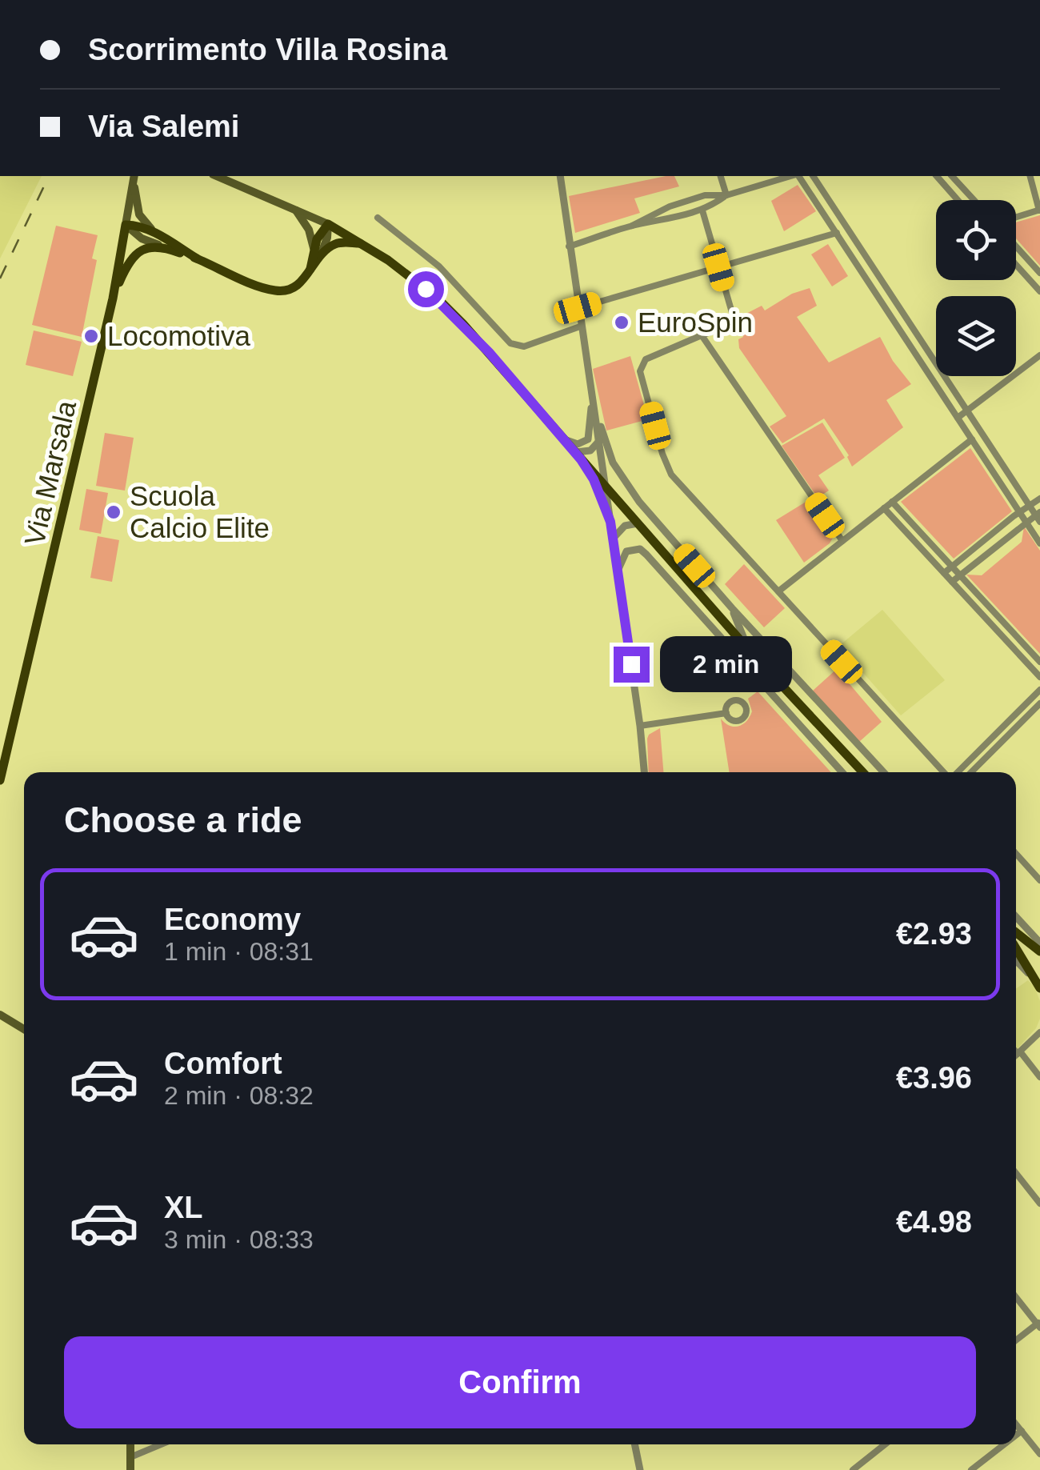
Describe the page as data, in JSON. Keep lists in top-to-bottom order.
{
  "streets": {
    "main road": ["Via Marsala"]
  },
  "places": ["EuroSpin", "Locomotiva", "Scuola Calcio Elite"],
  "page": {
    "banner": ["Scorrimento Villa Rosina", "Via Salemi"],
    "bubble": "2 min",
    "heading": "Choose a ride",
    "list": [
      {
        "name": "Economy",
        "note": "1 min · 08:31",
        "value": "€2.93"
      },
      {
        "name": "Comfort",
        "note": "2 min · 08:32",
        "value": "€3.96"
      },
      {
        "name": "XL",
        "note": "3 min · 08:33",
        "value": "€4.98"
      }
    ],
    "buttons": "Confirm"
  }
}
